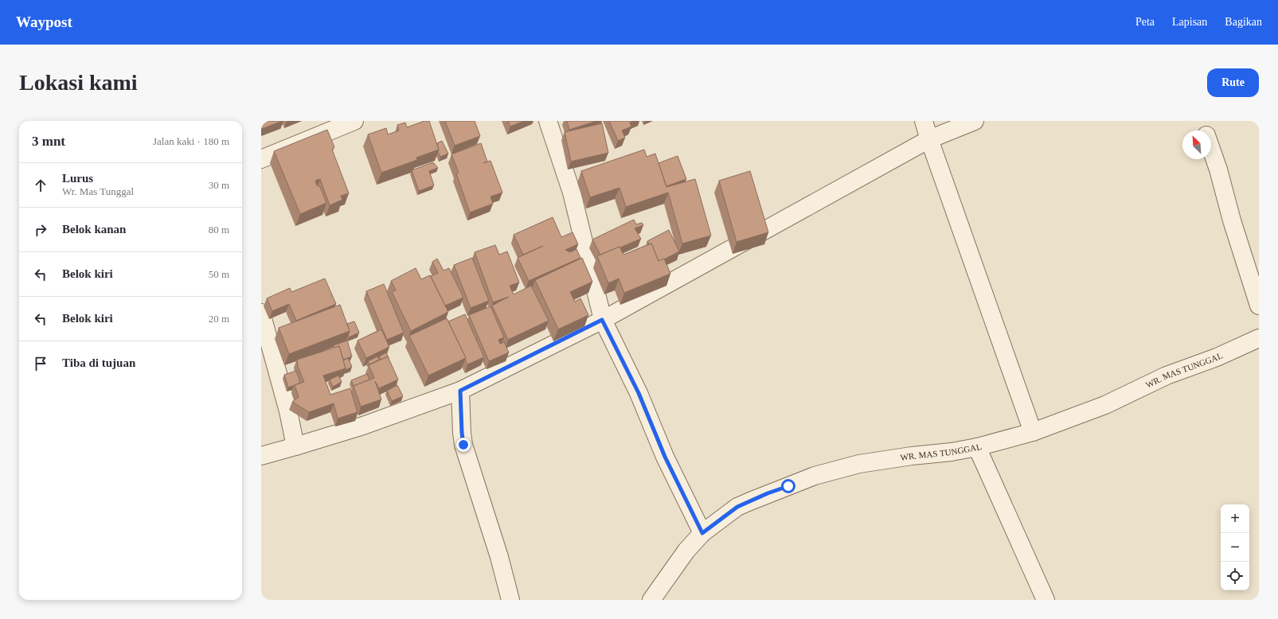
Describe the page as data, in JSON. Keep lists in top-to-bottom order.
{
  "streets": {
    "street": ["WR. MAS TUNGGAL"]
  },
  "north": "top left",
  "page": {
    "header": "Waypost",
    "nav": ["Peta", "Lapisan", "Bagikan"],
    "buttons": "Rute",
    "title": "Lokasi kami",
    "heading": ["3 mnt", "Jalan kaki · 180 m"],
    "list": [
      ["Lurus", "Wr. Mas Tunggal", "30 m"],
      ["Belok kanan", "80 m"],
      ["Belok kiri", "50 m"],
      ["Belok kiri", "20 m"],
      "Tiba di tujuan"
    ],
    "map_buttons": ["+", "−"]
  }
}
